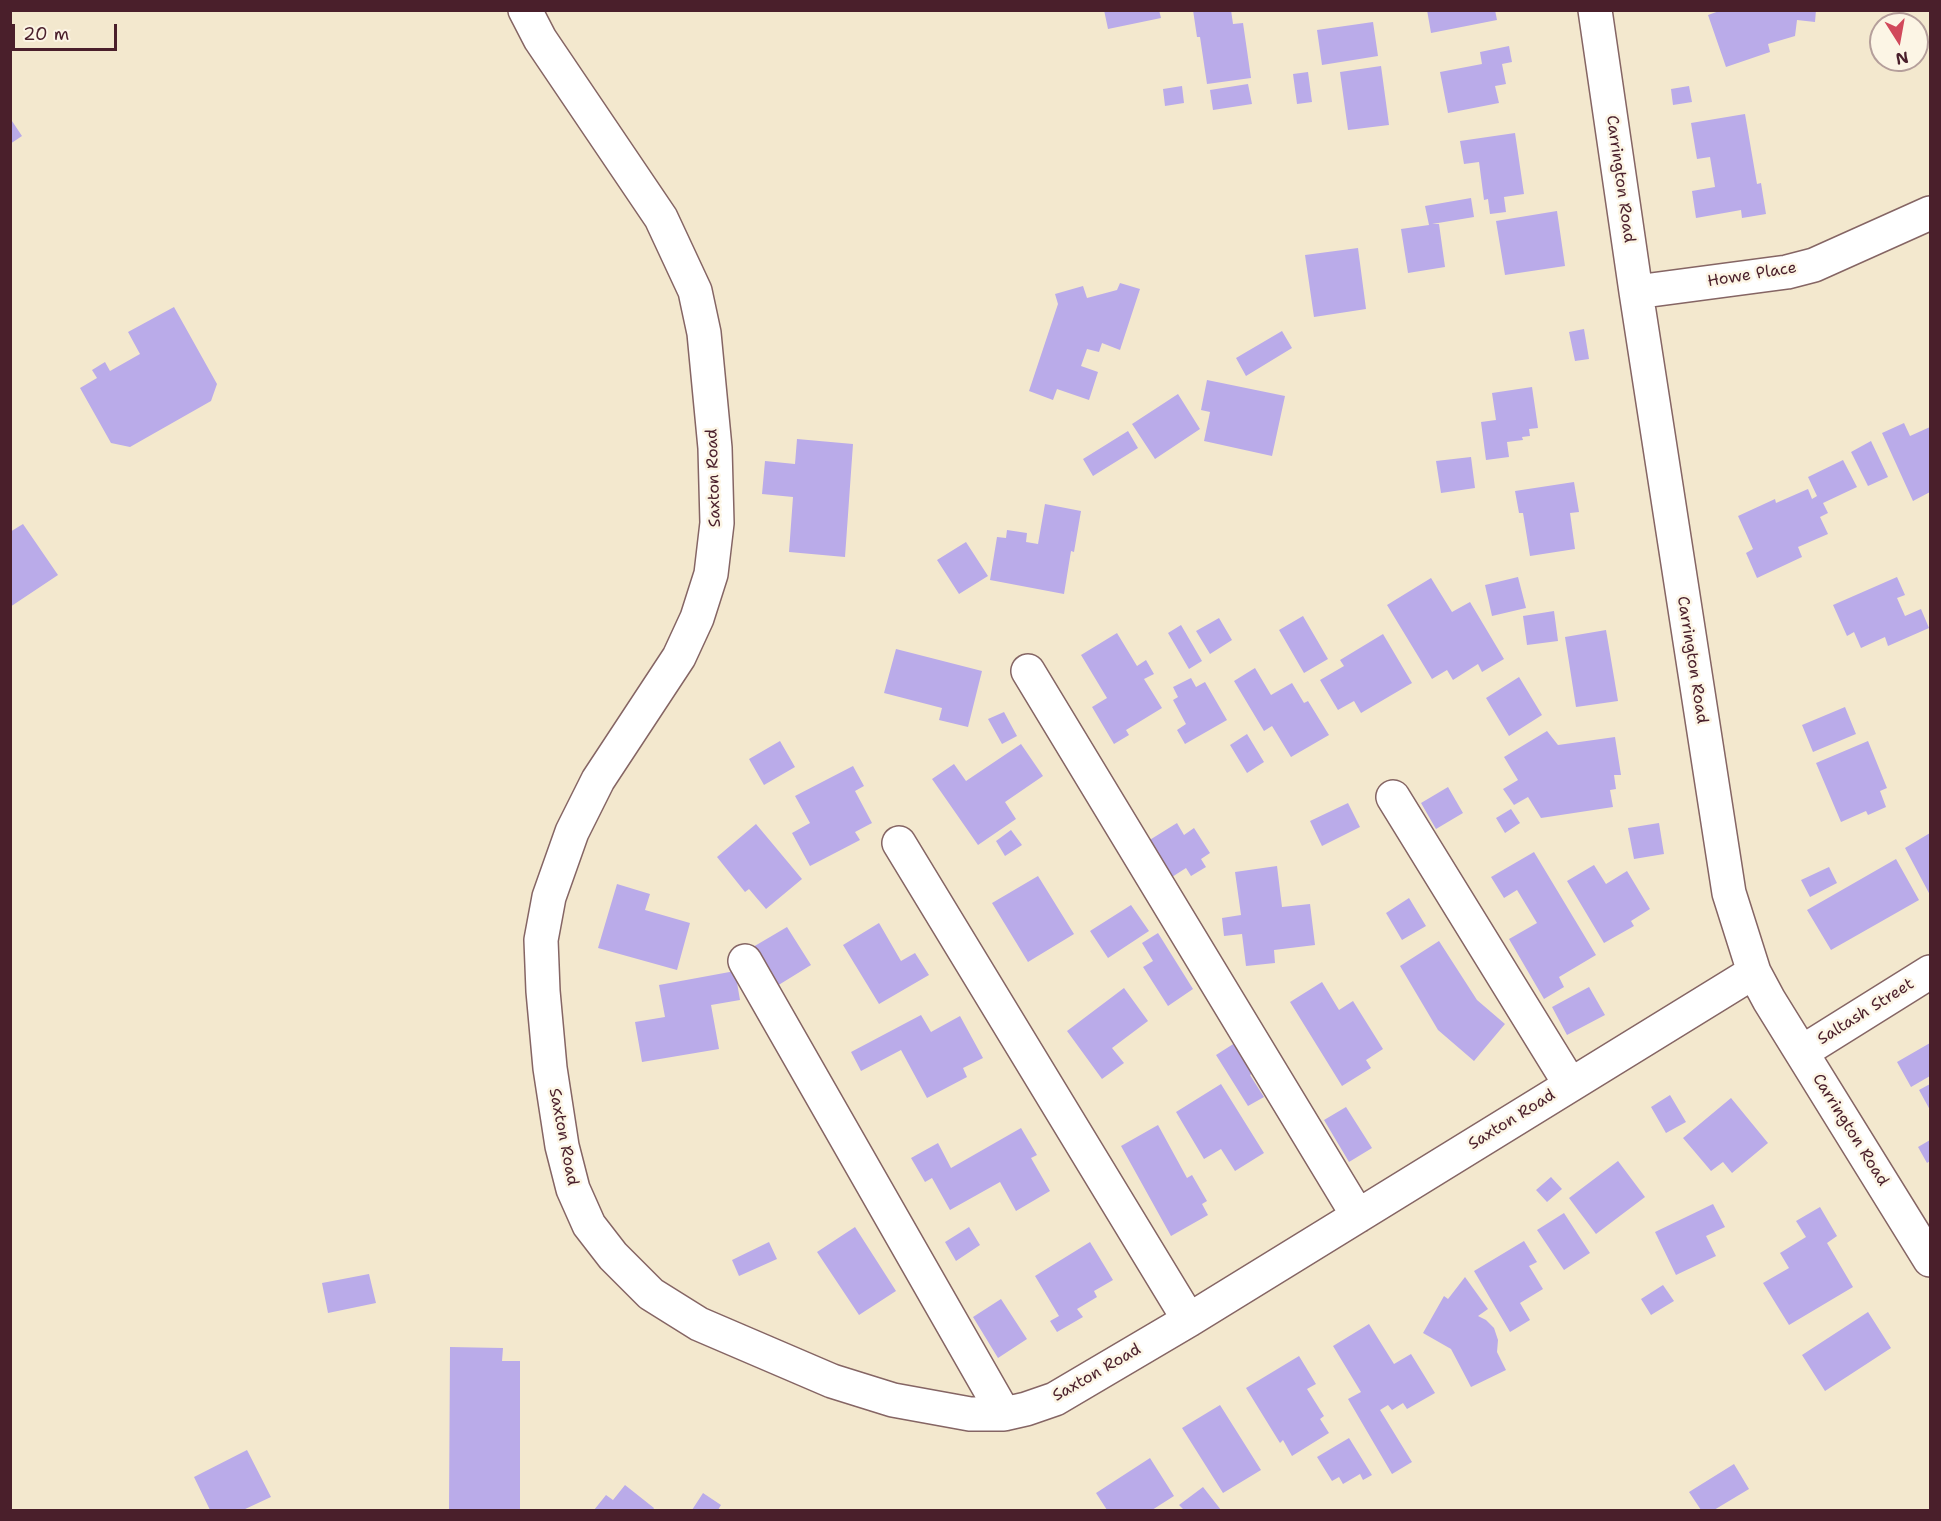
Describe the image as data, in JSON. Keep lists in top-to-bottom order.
{
  "streets": {
    "street": [
      "Carrington Road",
      "Howe Place",
      "Saxton Road",
      "Saltash Street"
    ]
  },
  "crossings": [
    ["Carrington Road", "Howe Place"],
    ["Carrington Road", "Saxton Road"],
    ["Carrington Road", "Saltash Street"]
  ],
  "scale_bar": "20 m",
  "north": "bottom"
}
